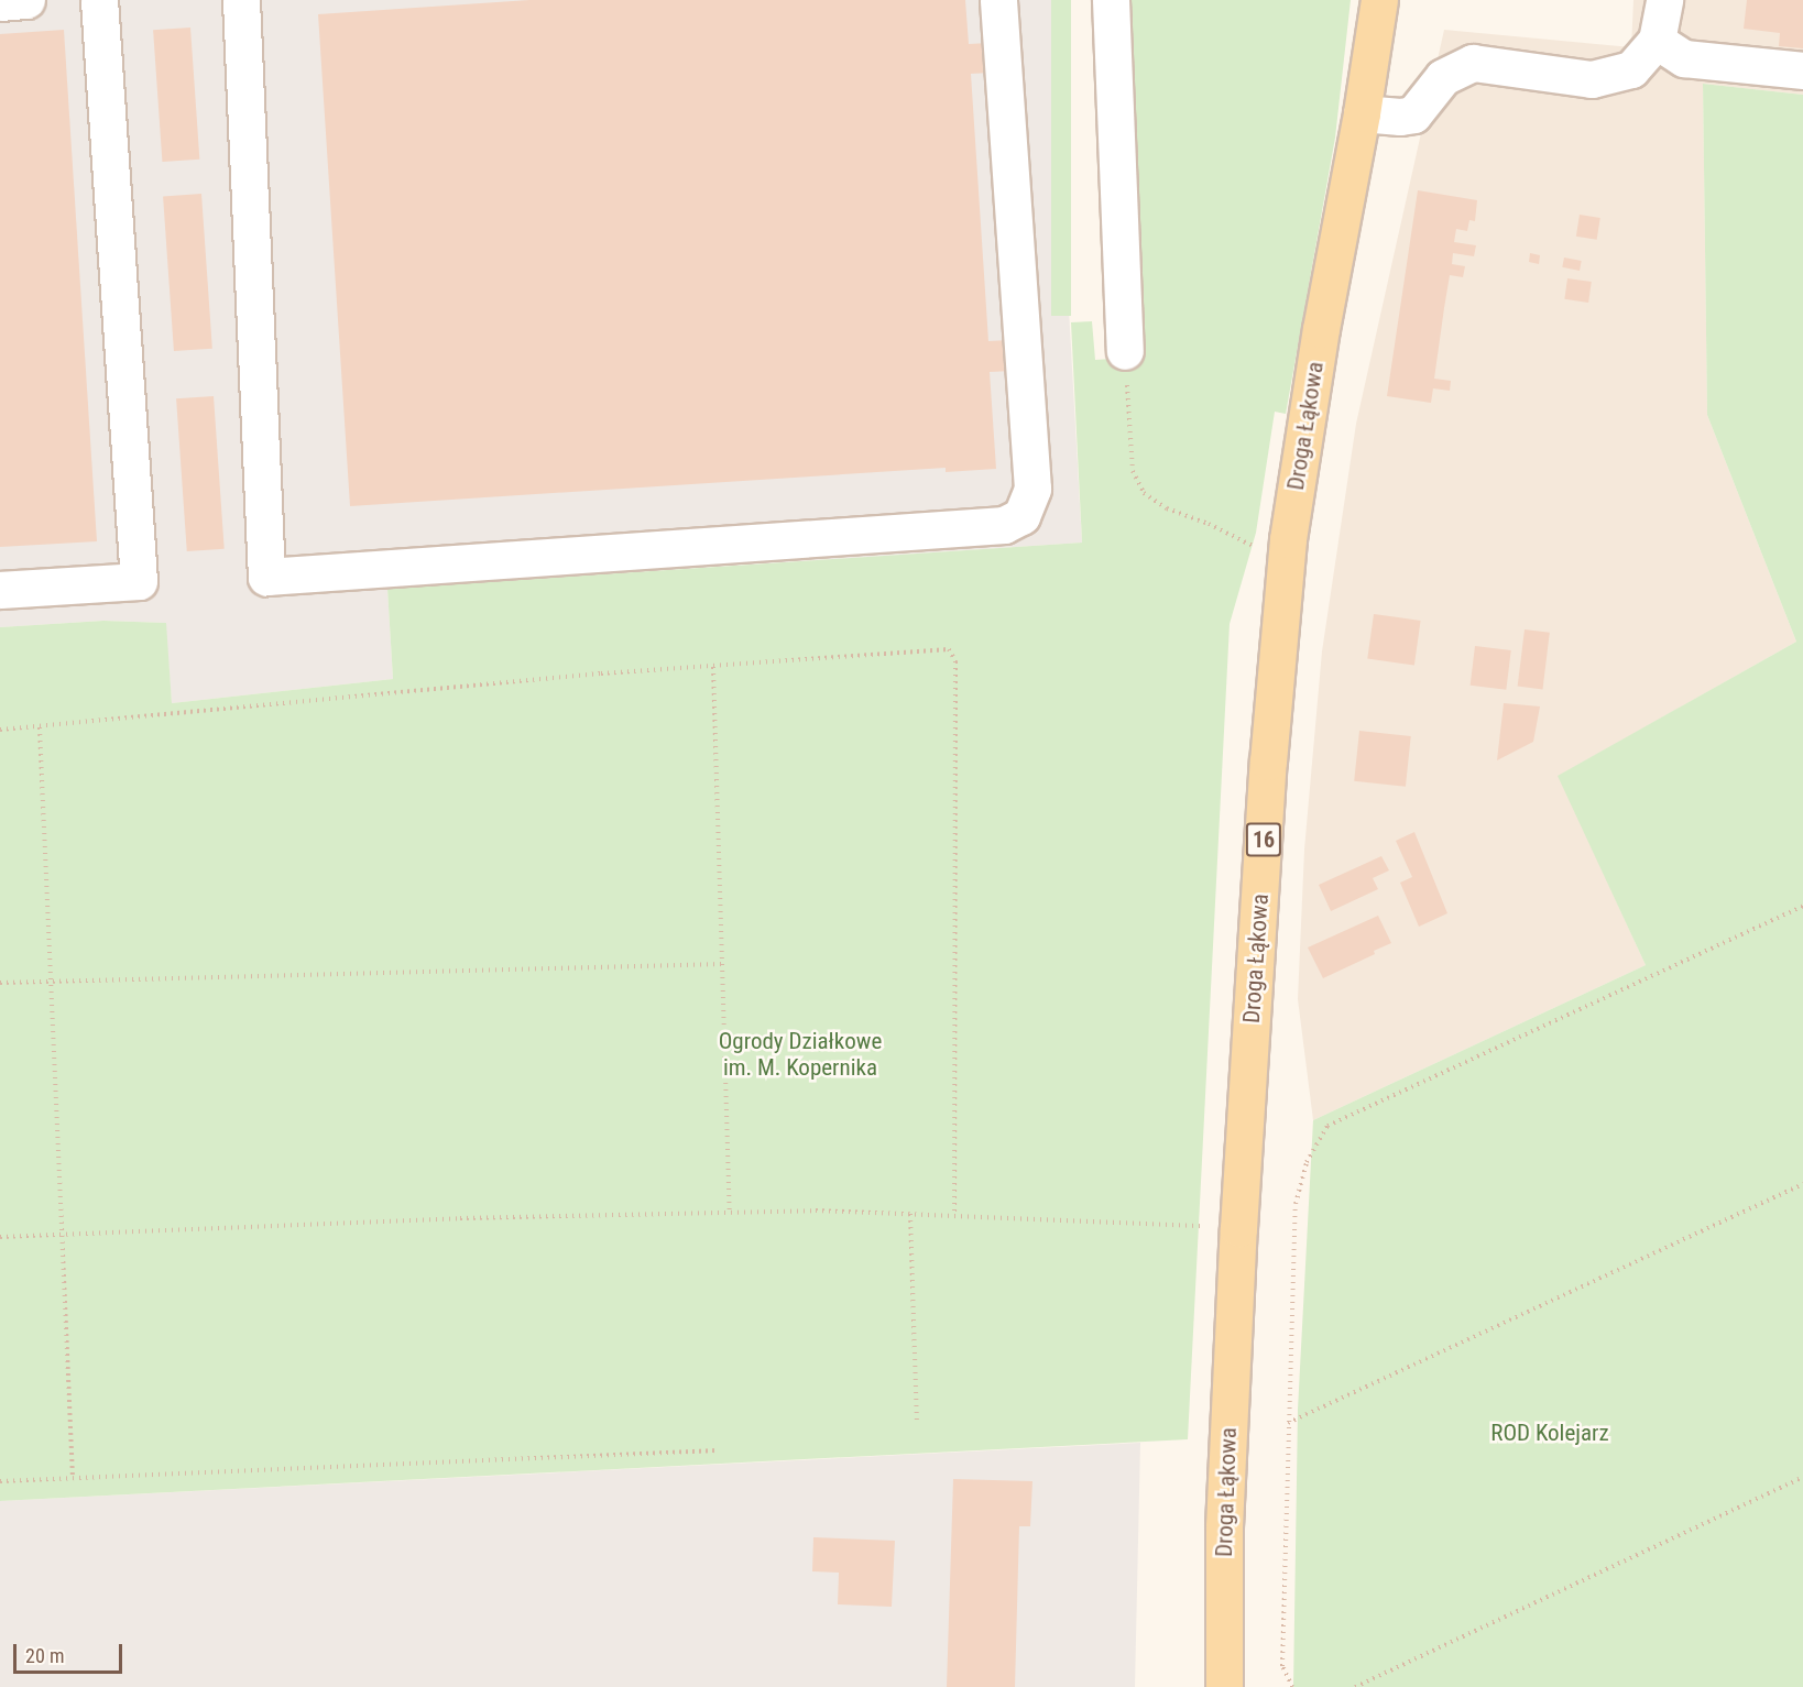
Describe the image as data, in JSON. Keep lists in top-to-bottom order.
{
  "streets": {
    "main road": ["Droga Łąkowa", "16"]
  },
  "parks": ["Ogrody Działkowe im. M. Kopernika", "ROD Kolejarz"],
  "scale_bar": "20 m"
}
